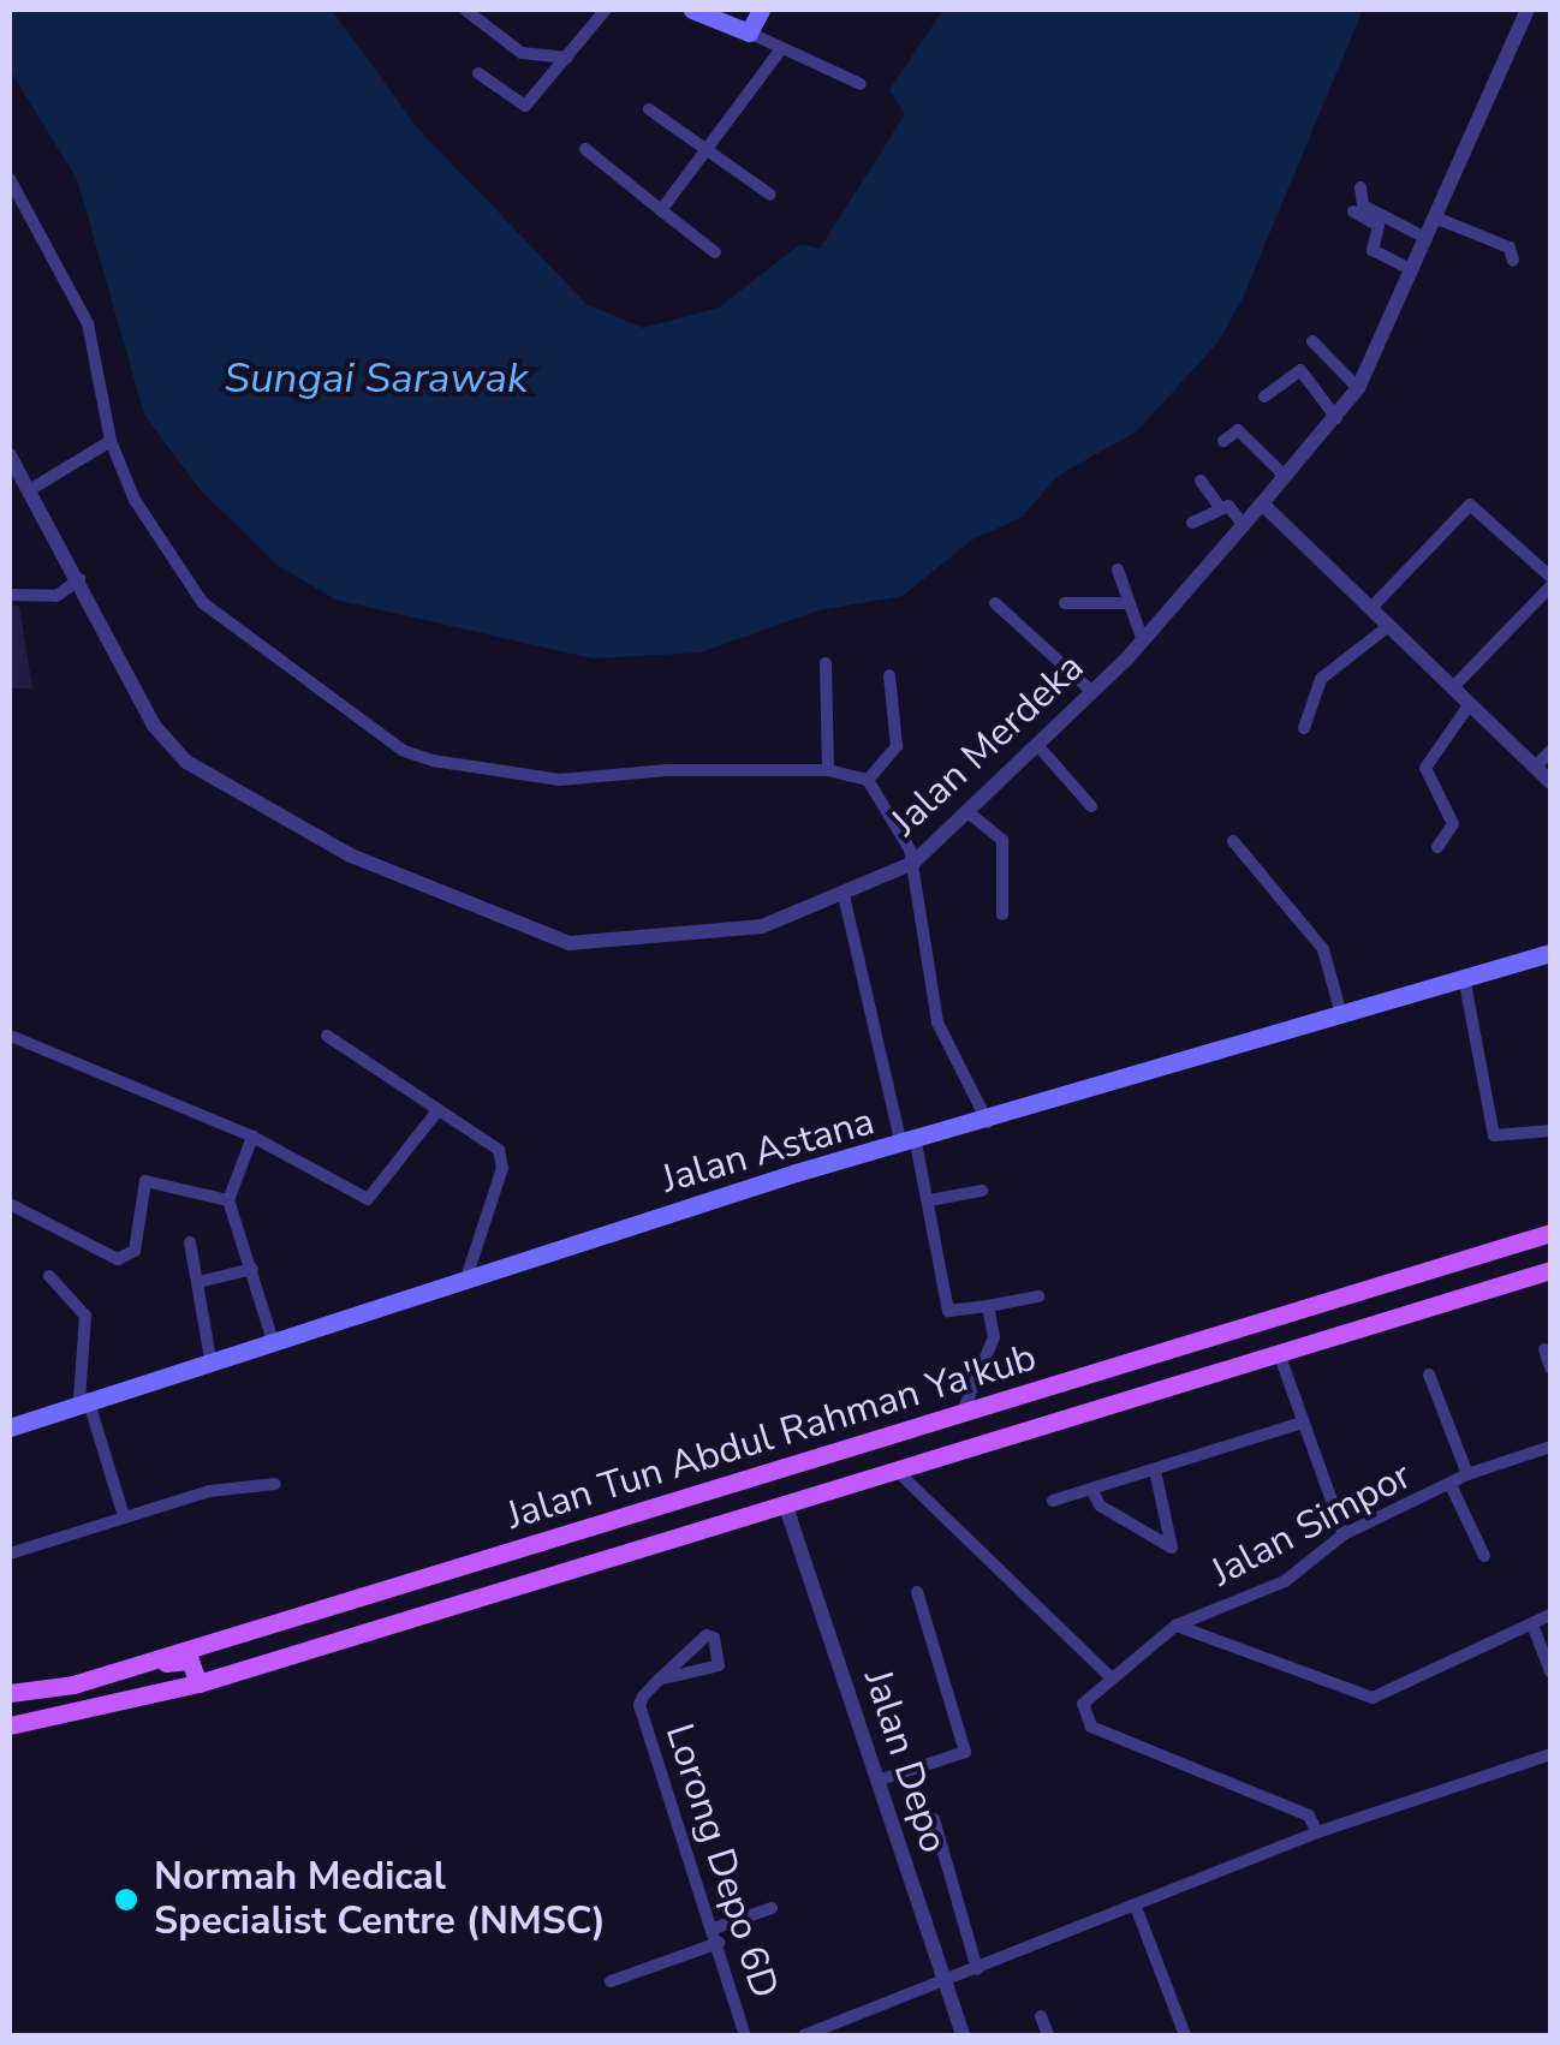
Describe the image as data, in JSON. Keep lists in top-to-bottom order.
{
  "streets": {
    "main road": ["Jalan Astana", "Jalan Tun Abdul Rahman Ya'kub"],
    "street": [
      "Jalan Merdeka",
      "Jalan Simpor",
      "Jalan Depo",
      "Lorong Depo 6D"
    ]
  },
  "crossings": [
    ["Jalan Tun Abdul Rahman Ya'kub", "Jalan Depo"]
  ],
  "water": ["Sungai Sarawak"],
  "places": ["Normah Medical Specialist Centre (NMSC)"]
}
